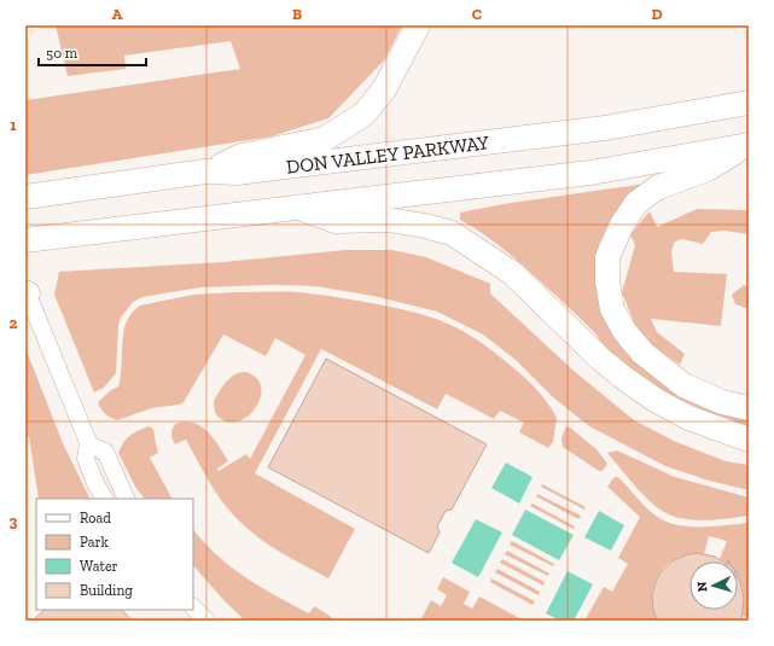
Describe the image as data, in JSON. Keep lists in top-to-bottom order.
{
  "streets": {
    "highway": ["DON VALLEY PARKWAY"]
  },
  "legend": [
    "Road",
    "Park",
    "Water",
    "Building"
  ],
  "scale_bar": "50 m",
  "north": "left",
  "grid": {
    "columns": [
      "A",
      "B",
      "C",
      "D"
    ],
    "rows": ["1", "2", "3"]
  }
}
